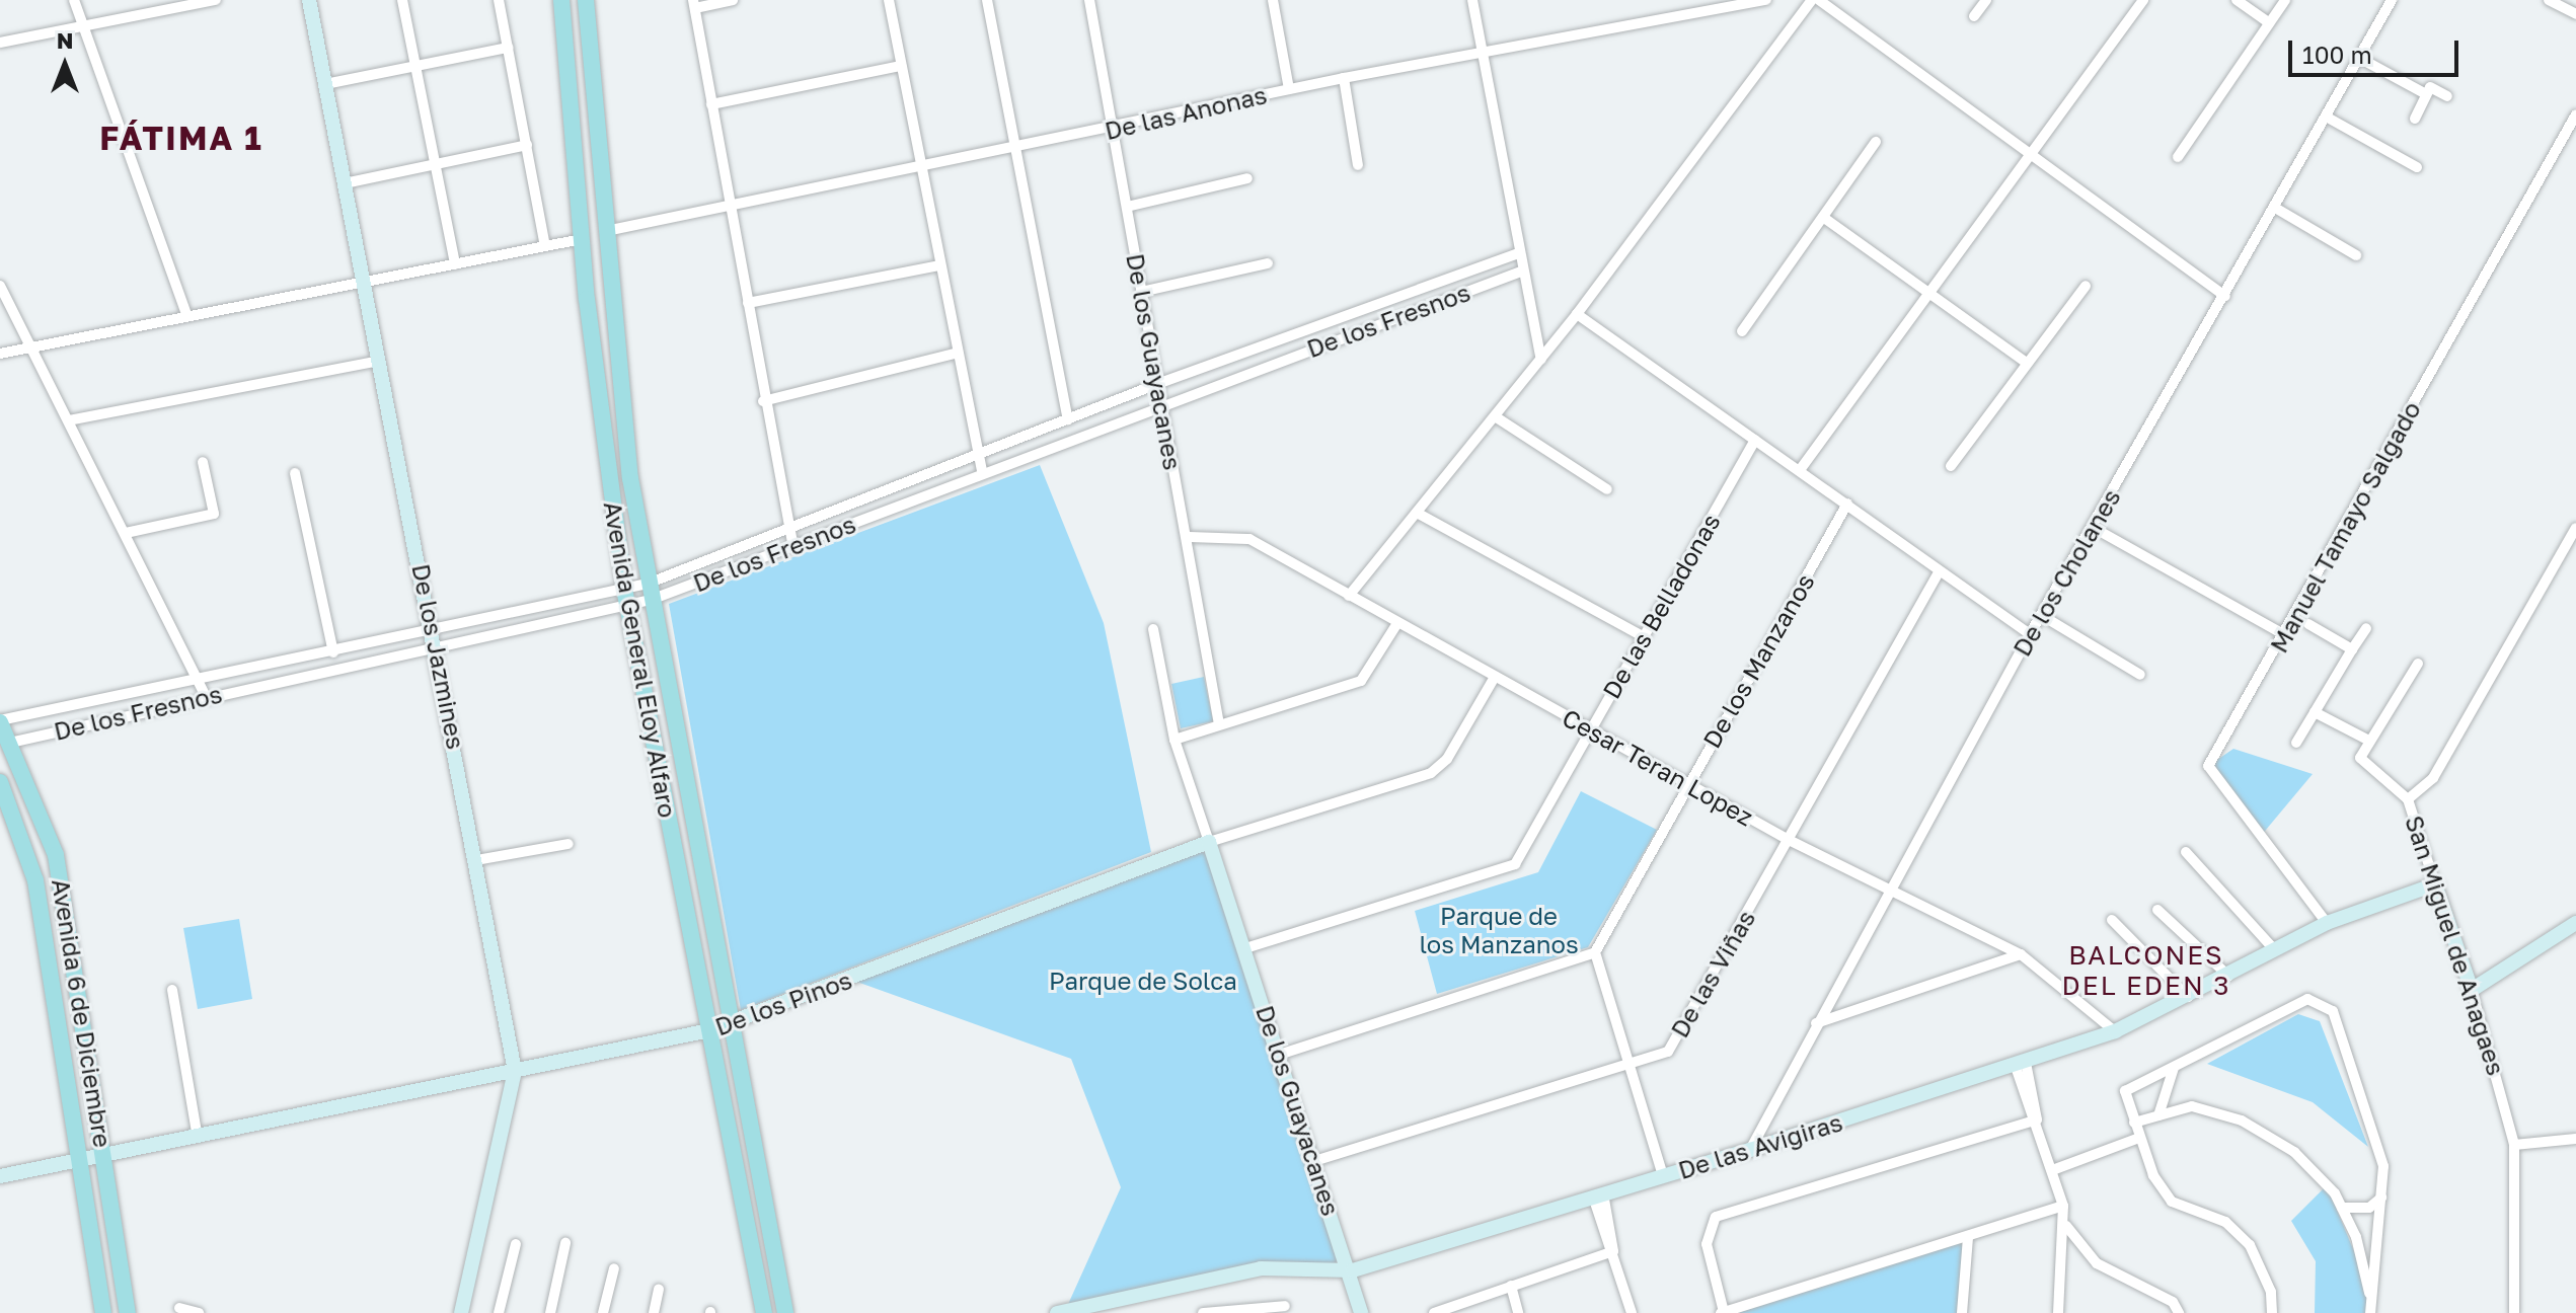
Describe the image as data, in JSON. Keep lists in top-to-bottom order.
{
  "streets": {
    "main road": ["Avenida General Eloy Alfaro", "Avenida 6 de Diciembre"],
    "street": [
      "De las Anonas",
      "De los Fresnos",
      "De los Guayacanes",
      "Manuel Tamayo Salgado",
      "De los Cholanes",
      "De las Belladonas",
      "De los Jazmines",
      "De los Manzanos",
      "Cesar Teran Lopez",
      "San Miguel de Anagaes",
      "De las Viñas",
      "De los Pinos",
      "De las Avigiras"
    ]
  },
  "crossings": [
    ["De las Anonas", "De los Guayacanes"],
    ["De las Anonas", "Avenida General Eloy Alfaro"],
    ["De los Fresnos", "De los Guayacanes"],
    ["De los Fresnos", "De los Jazmines"],
    ["De los Fresnos", "Avenida General Eloy Alfaro"],
    ["De los Fresnos", "Avenida 6 de Diciembre"],
    ["De los Guayacanes", "De las Belladonas"],
    ["De los Guayacanes", "Cesar Teran Lopez"],
    ["De los Guayacanes", "De las Viñas"],
    ["De los Guayacanes", "De los Pinos"],
    ["De los Guayacanes", "De las Avigiras"],
    ["Manuel Tamayo Salgado", "De las Avigiras"],
    ["De los Cholanes", "Cesar Teran Lopez"],
    ["De los Cholanes", "De las Avigiras"],
    ["De las Belladonas", "Cesar Teran Lopez"],
    ["De los Jazmines", "De los Pinos"],
    ["Avenida General Eloy Alfaro", "De los Pinos"],
    ["De los Manzanos", "Cesar Teran Lopez"],
    ["Cesar Teran Lopez", "De las Viñas"],
    ["Cesar Teran Lopez", "De los Pinos"],
    ["Cesar Teran Lopez", "De las Avigiras"],
    ["San Miguel de Anagaes", "De las Avigiras"],
    ["De los Pinos", "Avenida 6 de Diciembre"]
  ],
  "districts": ["FÁTIMA 1", "BALCONES DEL EDEN 3"],
  "parks": ["Parque de los Manzanos", "Parque de Solca"],
  "scale_bar": "100 m",
  "north": "top"
}
